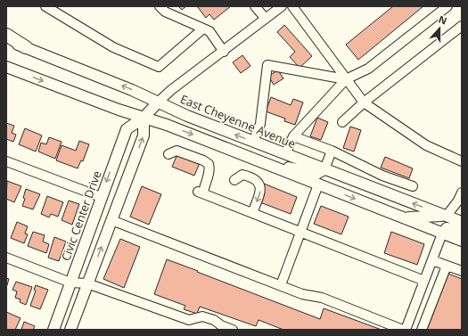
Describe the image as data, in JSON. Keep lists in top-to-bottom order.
{
  "streets": {
    "main road": ["East Cheyenne Avenue", "Civic Center Drive"]
  },
  "crossings": [
    ["East Cheyenne Avenue", "Civic Center Drive"]
  ],
  "north": "top"
}
